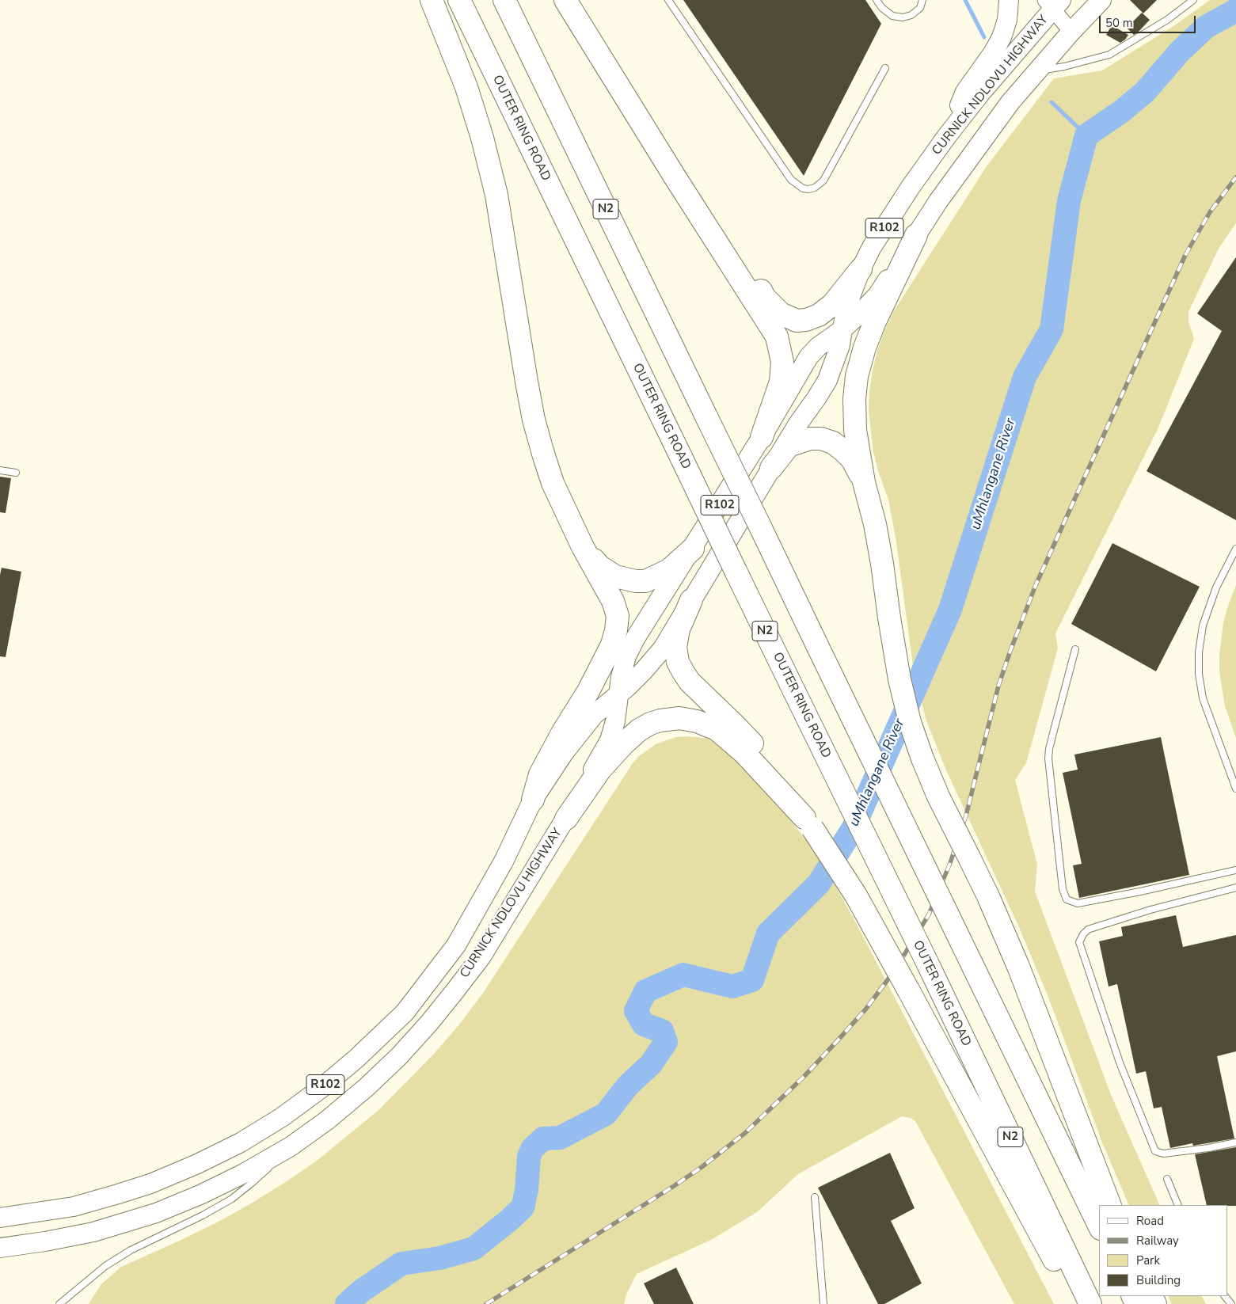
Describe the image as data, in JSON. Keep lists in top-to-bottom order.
{
  "streets": {
    "highway": ["OUTER RING ROAD", "N2"],
    "main road": ["CURNICK NDLOVU HIGHWAY", "R102"]
  },
  "crossings": [
    ["CURNICK NDLOVU HIGHWAY", "R102"]
  ],
  "water": ["uMhlangane River"],
  "legend": [
    "Road",
    "Railway",
    "Park",
    "Building"
  ],
  "scale_bar": "50 m"
}
